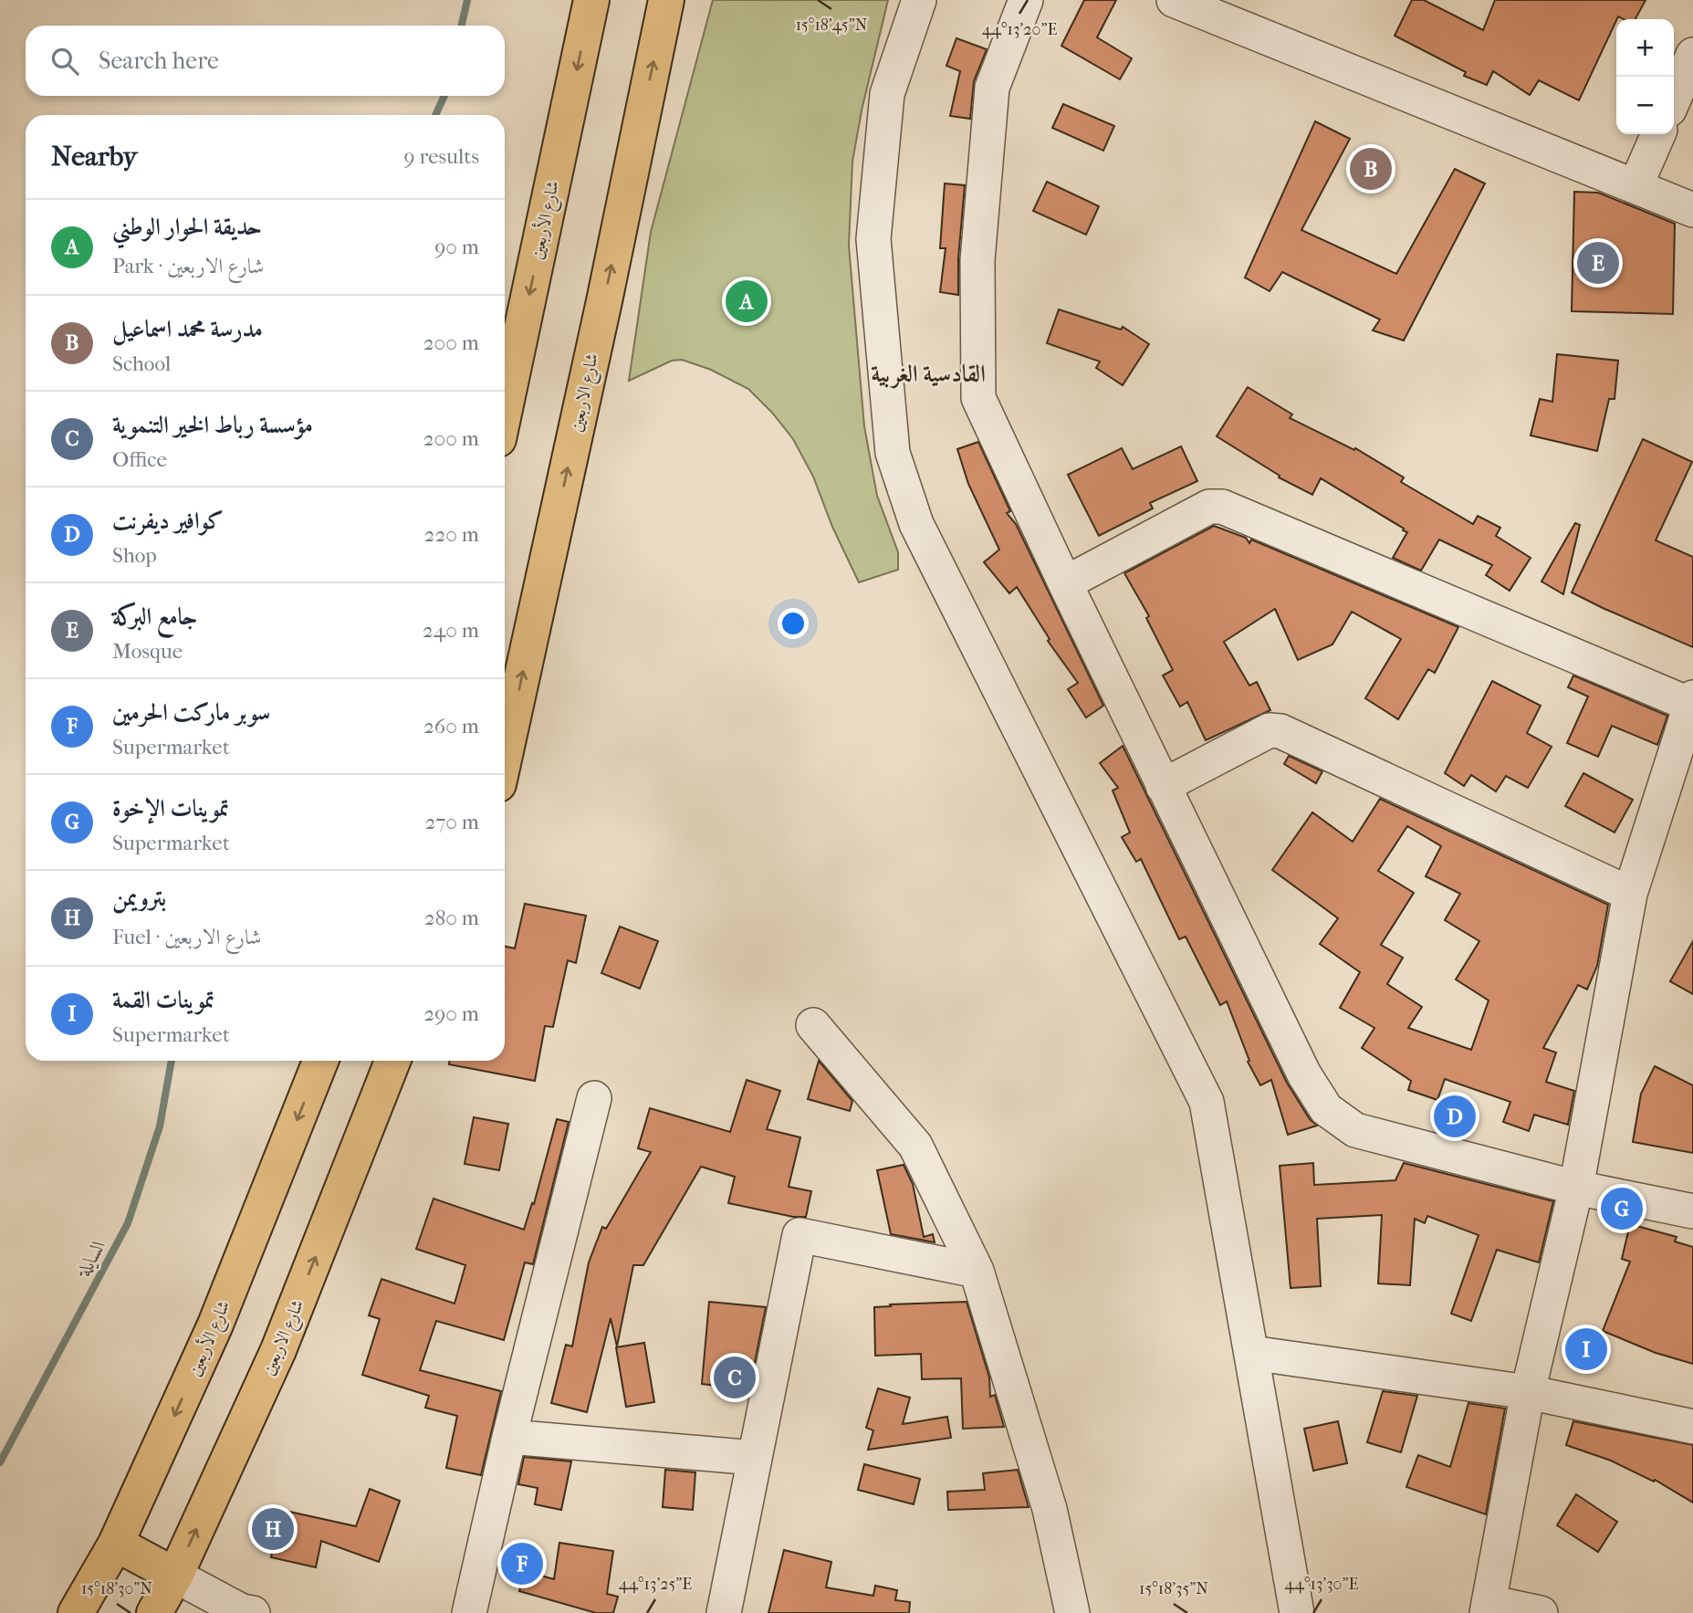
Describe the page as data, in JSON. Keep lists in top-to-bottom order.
{
  "streets": {
    "main road": ["شارع الأربعين", "شارع الاربعين"]
  },
  "one_way": ["شارع الأربعين", "شارع الاربعين"],
  "districts": ["القادسية الغربية"],
  "water": ["السايلة"],
  "page": {
    "map_buttons": ["+", "−"],
    "search": "Search here",
    "heading": ["Nearby", "9 results"],
    "pins": [
      "B",
      "E",
      "A",
      "D",
      "G",
      "I",
      "C",
      "H",
      "F"
    ],
    "list": [
      {
        "mark": "A",
        "name": "حديقة الحوار الوطني",
        "note": "Park · شارع الاربعين",
        "value": "90 m"
      },
      {
        "mark": "B",
        "name": "مدرسة محمد اسماعيل",
        "note": "School",
        "value": "200 m"
      },
      {
        "mark": "C",
        "name": "مؤسسة رباط الخير التنموية",
        "note": "Office",
        "value": "200 m"
      },
      {
        "mark": "D",
        "name": "كوافير ديفرنت",
        "note": "Shop",
        "value": "220 m"
      },
      {
        "mark": "E",
        "name": "جامع البركة",
        "note": "Mosque",
        "value": "240 m"
      },
      {
        "mark": "F",
        "name": "سوبر ماركت الحرمين",
        "note": "Supermarket",
        "value": "260 m"
      },
      {
        "mark": "G",
        "name": "تموينات الإخوة",
        "note": "Supermarket",
        "value": "270 m"
      },
      {
        "mark": "H",
        "name": "بترويمن",
        "note": "Fuel · شارع الاربعين",
        "value": "280 m"
      },
      {
        "mark": "I",
        "name": "تموينات القمة",
        "note": "Supermarket",
        "value": "290 m"
      }
    ]
  },
  "coordinates": [
    "15°18'45\"N",
    "44°13'20\"E",
    "44°13'25\"E",
    "44°13'30\"E",
    "15°18'30\"N",
    "15°18'35\"N"
  ]
}
